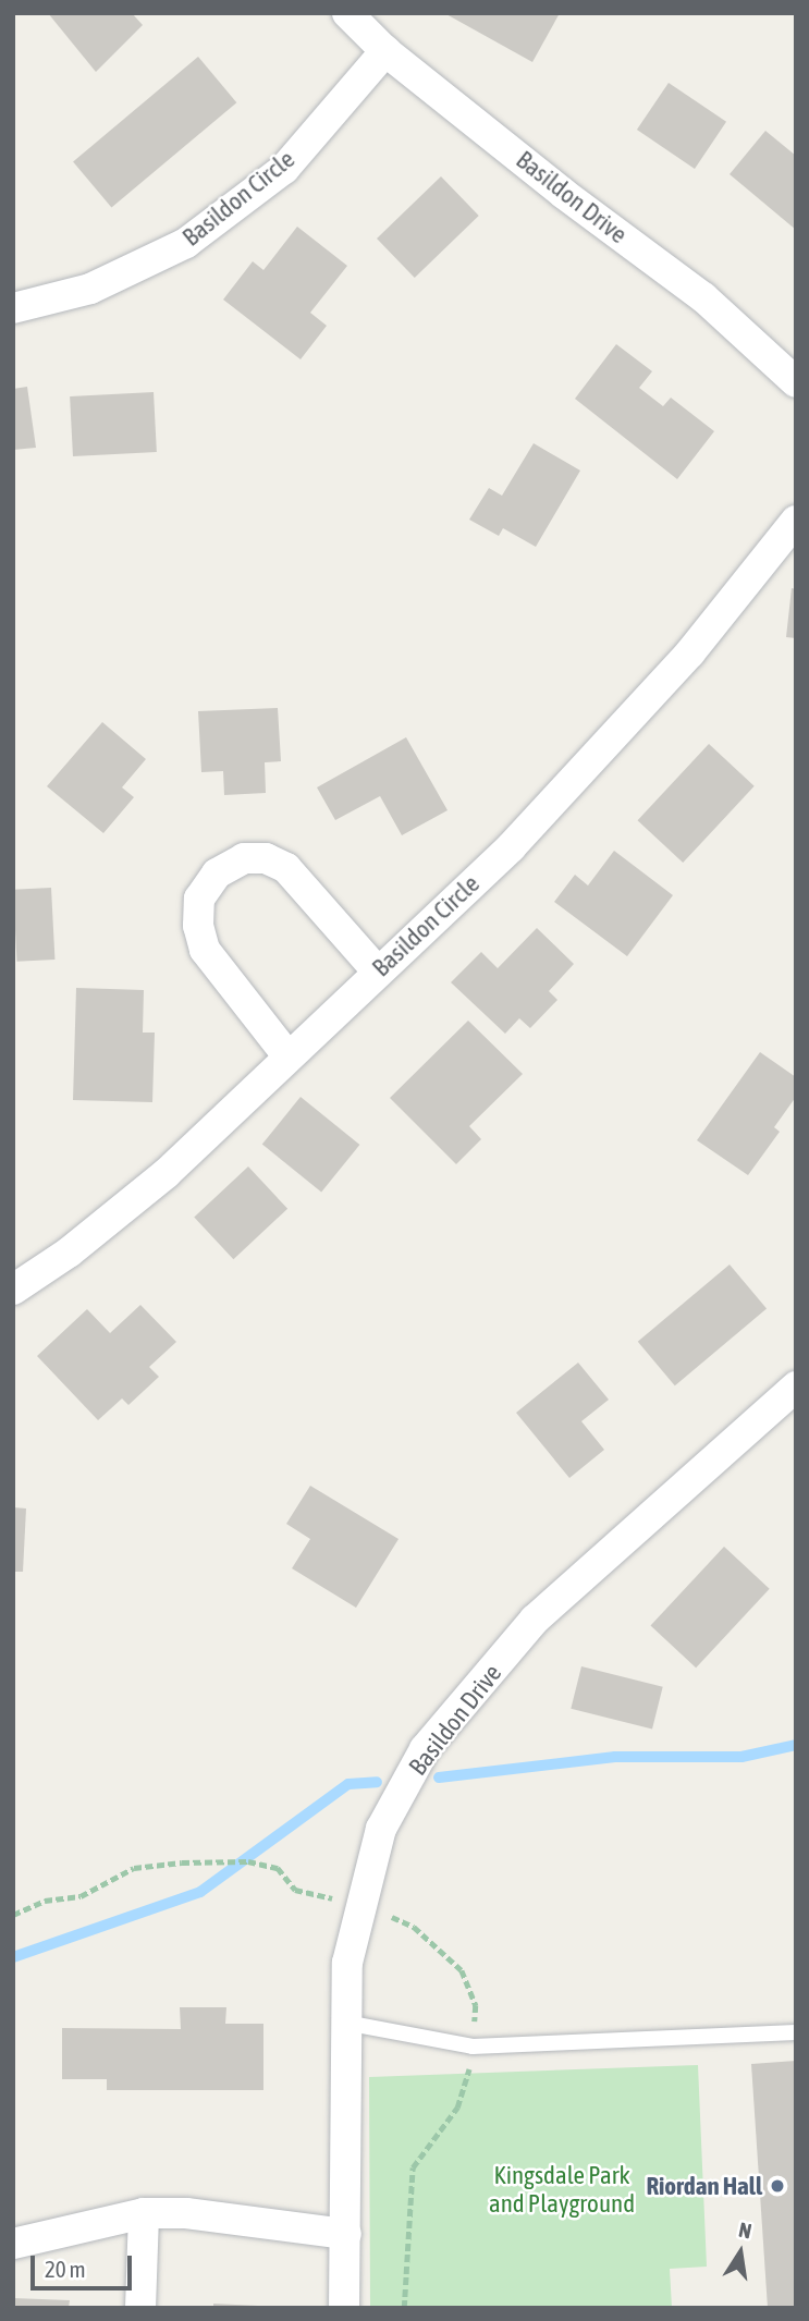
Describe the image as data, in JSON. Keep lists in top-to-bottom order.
{
  "streets": {
    "street": ["Basildon Drive", "Basildon Circle"]
  },
  "crossings": [
    ["Basildon Drive", "Basildon Circle"]
  ],
  "parks": ["Kingsdale Park and Playground"],
  "places": ["Riordan Hall"],
  "scale_bar": "20 m",
  "north": "top"
}
